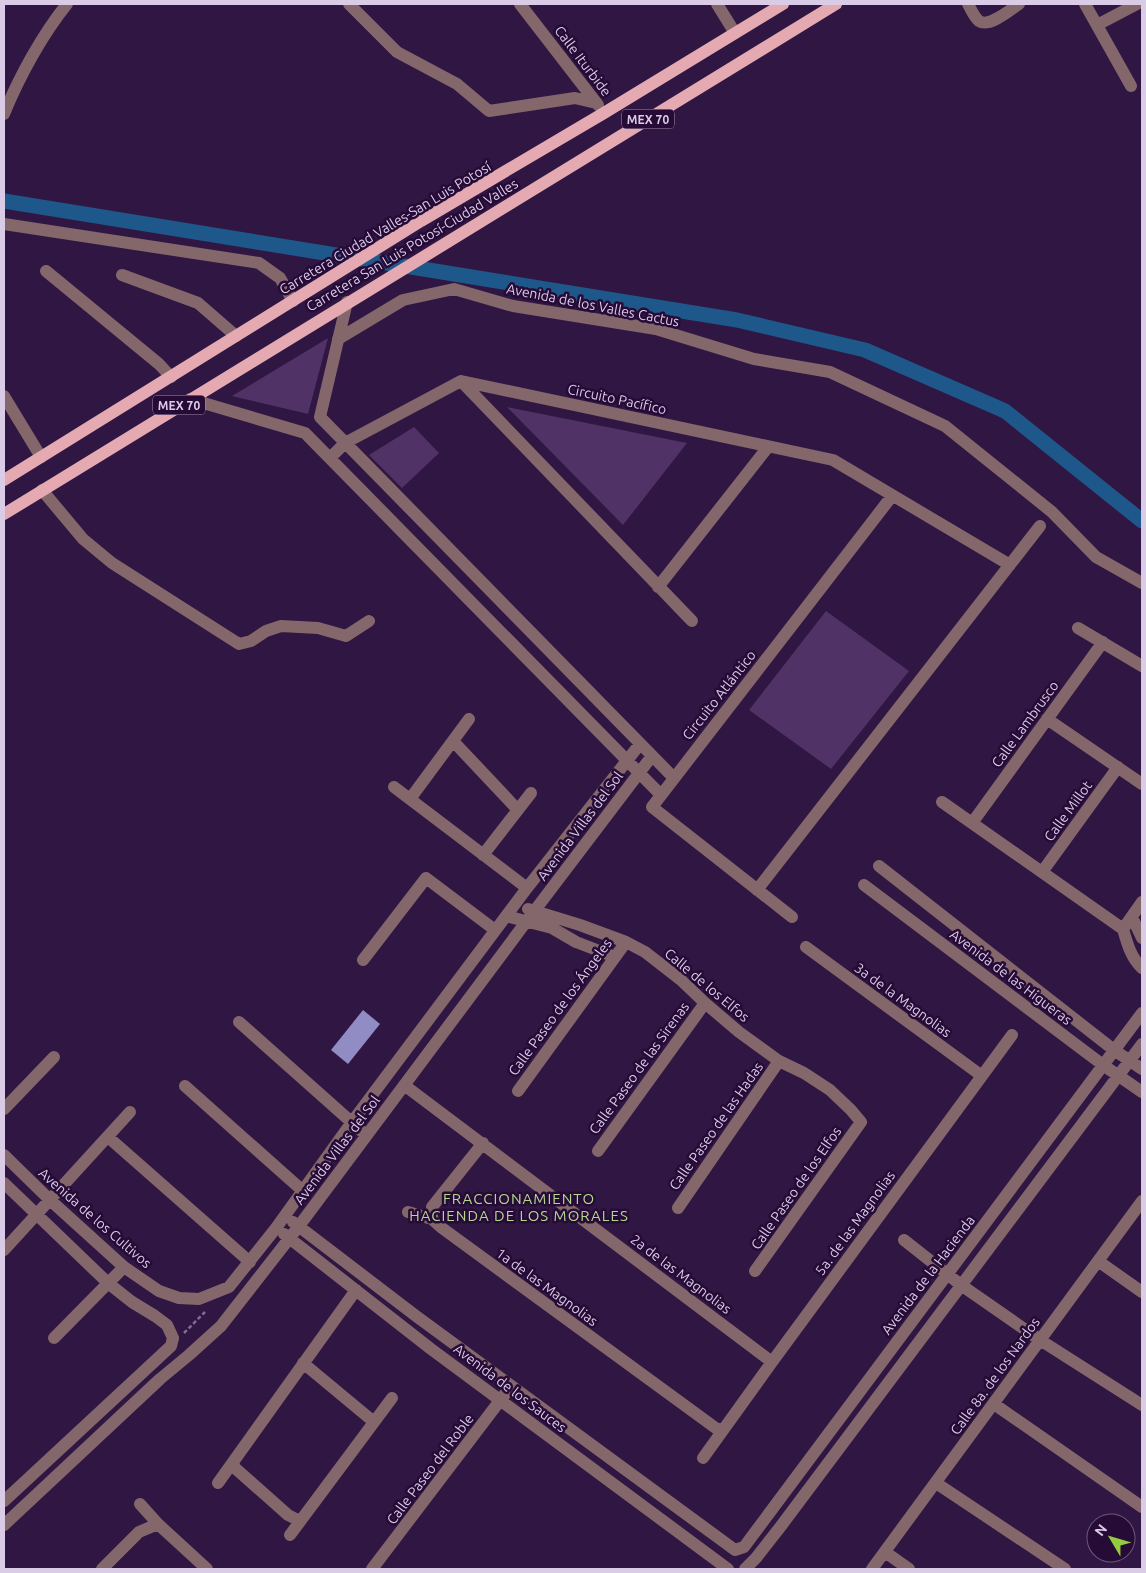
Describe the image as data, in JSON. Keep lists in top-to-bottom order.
{
  "streets": {
    "main road": ["MEX 70", "Carretera Ciudad Valles-San Luis Potosí", "Carretera San Luis Potosí-Ciudad Valles"],
    "street": [
      "Calle Iturbide",
      "Avenida de los Valles Cactus",
      "Circuito Pacífico",
      "Circuito Atlántico",
      "Calle Lambrusco",
      "Calle Millot",
      "Avenida Villas del Sol",
      "Avenida de las Higueras",
      "Calle de los Elfos",
      "3a de la Magnolias",
      "Calle Paseo de los Ángeles",
      "Calle Paseo de las Sirenas",
      "Calle Paseo de las Hadas",
      "Calle Paseo de los Elfos",
      "Avenida de los Cultivos",
      "5a. de las Magnolias",
      "2a de las Magnolias",
      "Avenida de la Hacienda",
      "1a de las Magnolias",
      "Calle 8a. de los Nardos",
      "Avenida de los Sauces",
      "Calle Paseo del Roble"
    ]
  },
  "crossings": [
    ["Calle Iturbide", "Carretera Ciudad Valles-San Luis Potosí"],
    ["Circuito Pacífico", "Circuito Atlántico"],
    ["Avenida Villas del Sol", "Calle de los Elfos"],
    ["Avenida Villas del Sol", "Avenida de los Cultivos"],
    ["Avenida Villas del Sol", "2a de las Magnolias"],
    ["Avenida Villas del Sol", "Avenida de los Sauces"],
    ["Avenida de las Higueras", "Avenida de la Hacienda"],
    ["Calle de los Elfos", "Calle Paseo de los Ángeles"],
    ["Calle de los Elfos", "Calle Paseo de las Sirenas"],
    ["Calle de los Elfos", "Calle Paseo de las Hadas"],
    ["Calle de los Elfos", "Calle Paseo de los Elfos"],
    ["3a de la Magnolias", "5a. de las Magnolias"],
    ["5a. de las Magnolias", "2a de las Magnolias"],
    ["5a. de las Magnolias", "1a de las Magnolias"],
    ["Avenida de la Hacienda", "Avenida de los Sauces"],
    ["Avenida de los Sauces", "Calle Paseo del Roble"]
  ],
  "districts": ["FRACCIONAMIENTO HACIENDA DE LOS MORALES"],
  "north": "top left"
}
